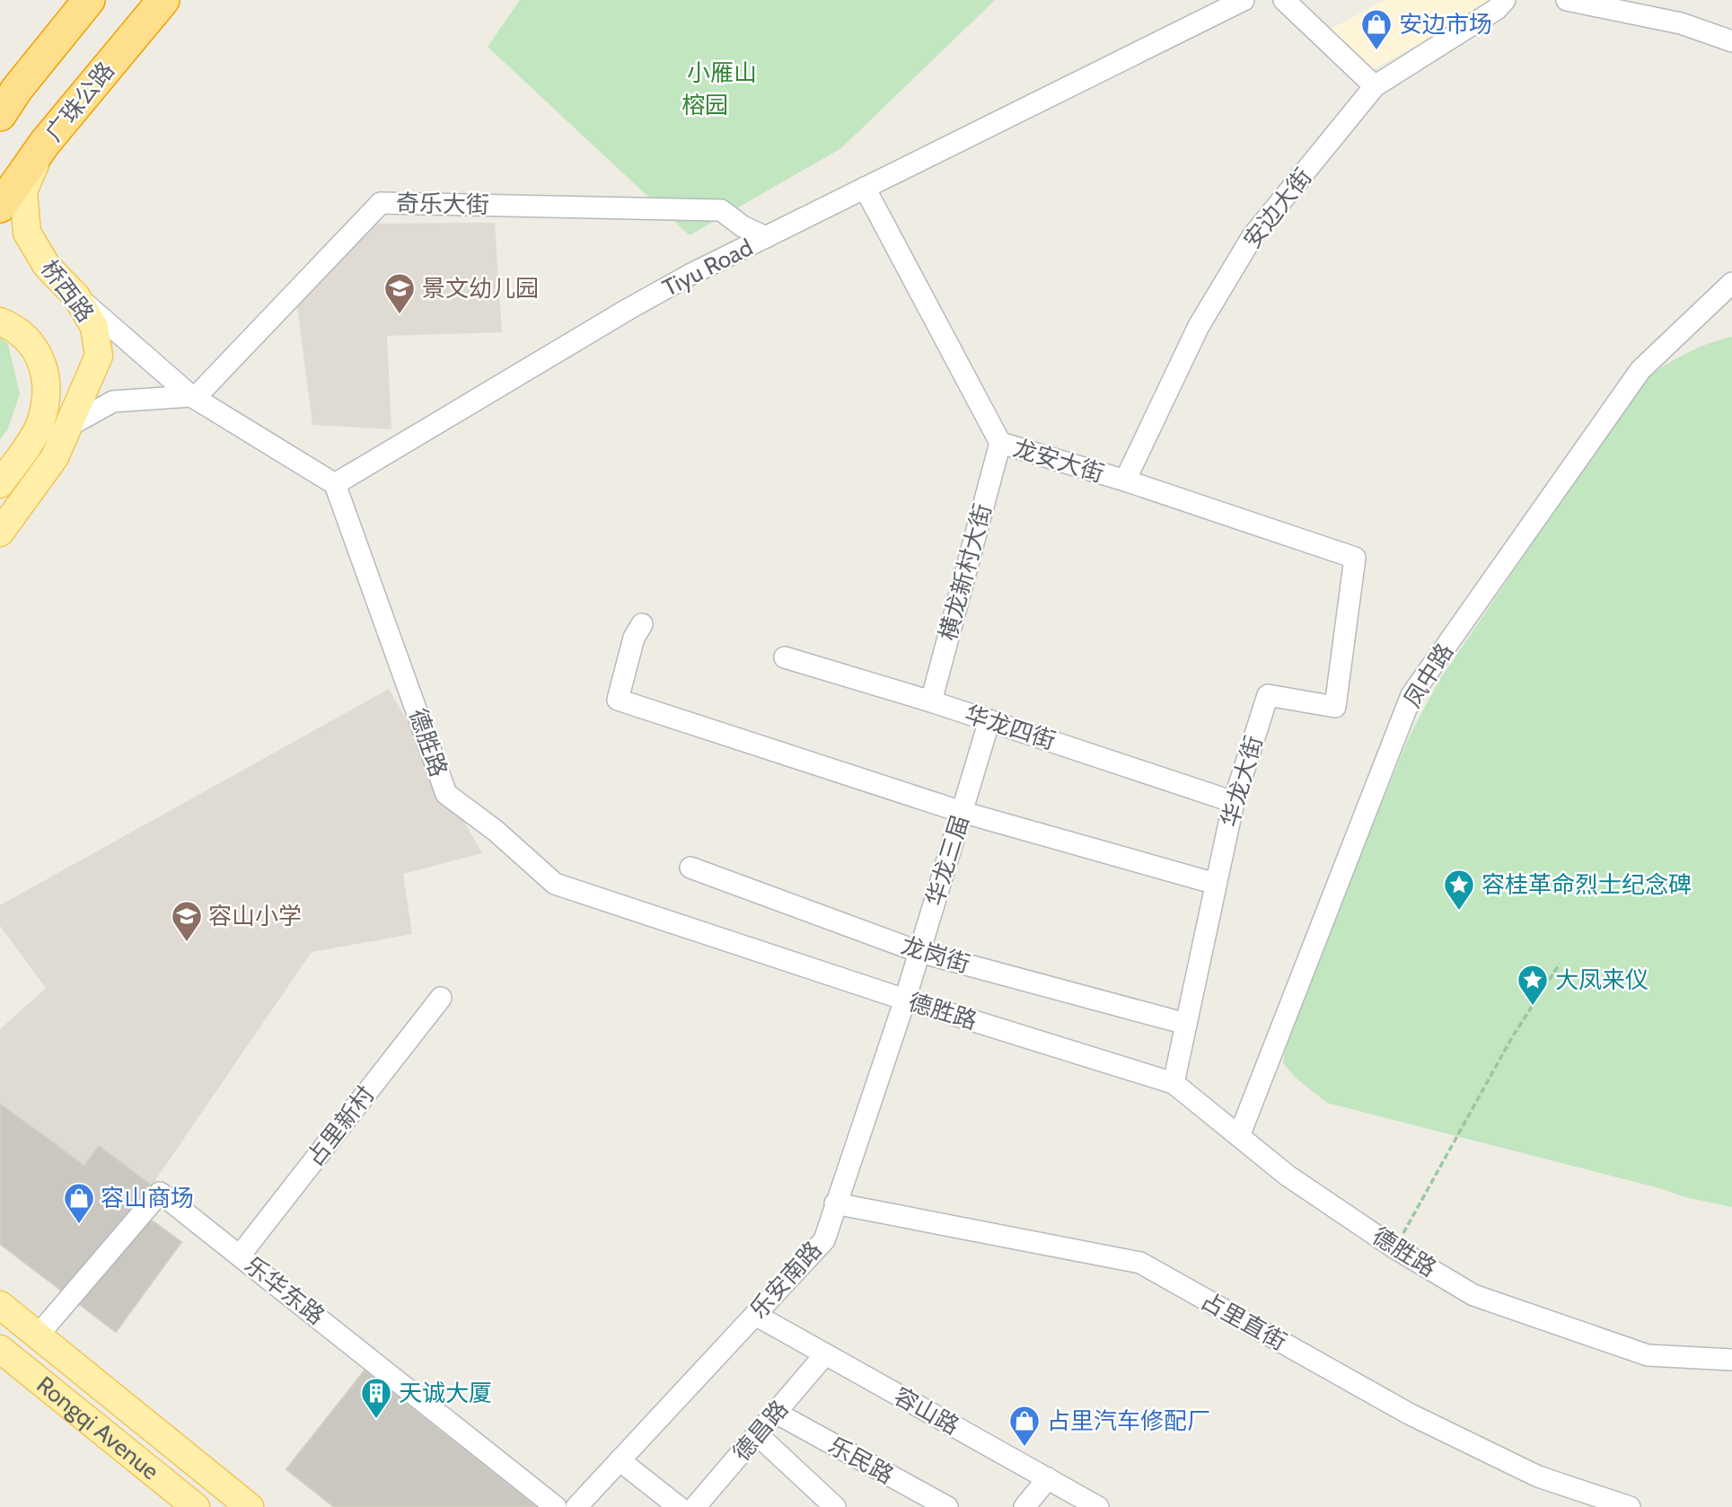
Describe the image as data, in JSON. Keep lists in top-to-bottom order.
{
  "streets": {
    "highway": ["广珠公路"],
    "main road": ["桥西路", "Rongqi Avenue"],
    "street": [
      "奇乐大街",
      "安边大街",
      "Tiyu Road",
      "龙安大街",
      "横龙新村大街",
      "凤中路",
      "华龙四街",
      "德胜路",
      "华龙大街",
      "华龙三届",
      "龙岗街",
      "占里新村",
      "乐安南路",
      "乐华东路",
      "占里直街",
      "容山路",
      "德昌路",
      "乐民路"
    ]
  },
  "crossings": [
    ["广珠公路", "桥西路"],
    ["奇乐大街", "Tiyu Road"],
    ["安边大街", "龙安大街"],
    ["Tiyu Road", "龙安大街"],
    ["Tiyu Road", "德胜路"],
    ["龙安大街", "横龙新村大街"],
    ["龙安大街", "华龙大街"],
    ["横龙新村大街", "华龙四街"],
    ["凤中路", "德胜路"],
    ["华龙四街", "华龙大街"],
    ["华龙四街", "华龙三届"],
    ["德胜路", "华龙大街"],
    ["德胜路", "华龙三届"],
    ["德胜路", "乐安南路"],
    ["华龙大街", "龙岗街"],
    ["华龙三届", "龙岗街"],
    ["华龙三届", "乐安南路"],
    ["占里新村", "乐华东路"],
    ["乐安南路", "占里直街"],
    ["乐安南路", "容山路"],
    ["容山路", "德昌路"],
    ["德昌路", "乐民路"]
  ],
  "parks": ["小雁山", "榕园"],
  "places": {
    "shop": ["安边市场", "容山商场", "占里汽车修配厂"],
    "school or university": ["景文幼儿园", "容山小学"],
    "place": ["容桂革命烈士纪念碑", "大凤来仪"],
    "building": ["天诚大厦"]
  }
}
